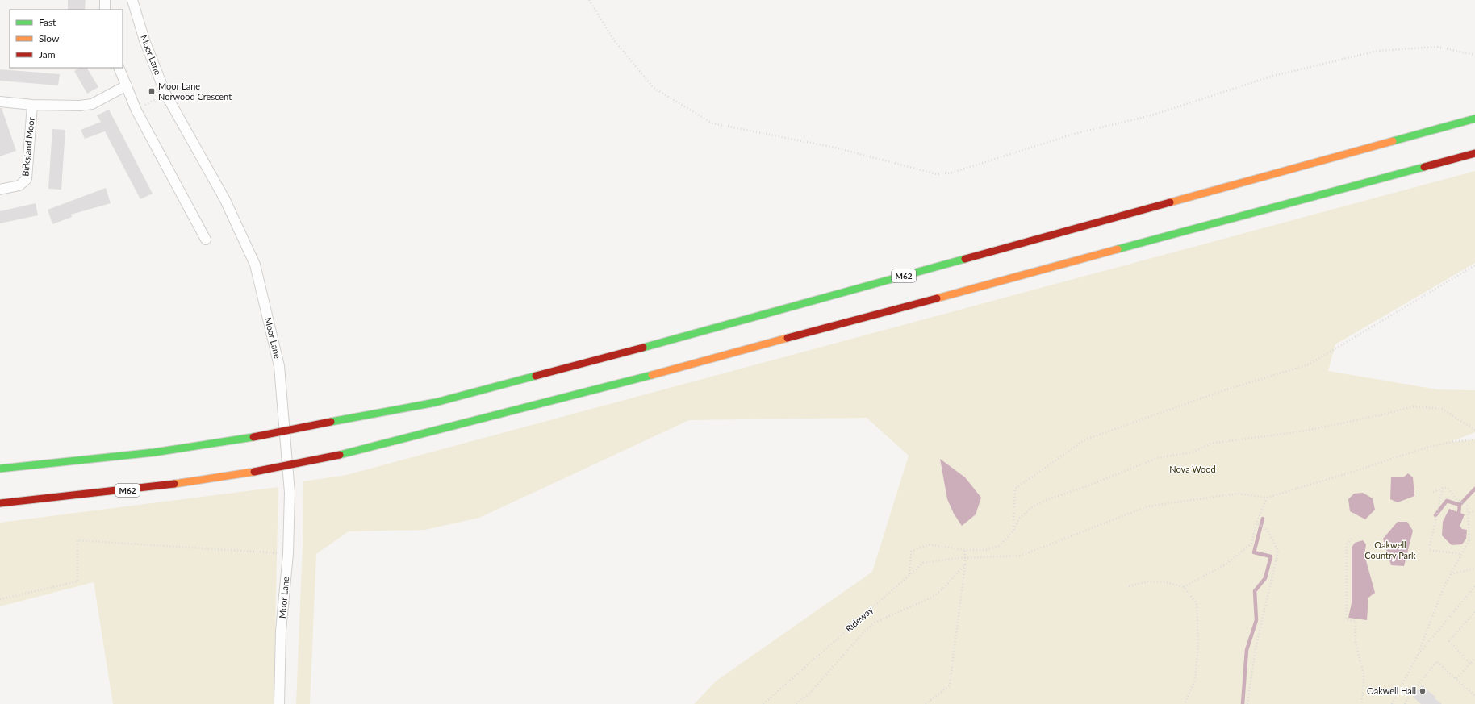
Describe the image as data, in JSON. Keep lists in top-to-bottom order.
{
  "streets": {
    "highway": ["M62"],
    "street": ["Moor Lane", "Birksland Moor"],
    "path": ["Rideway"]
  },
  "parks": ["Nova Wood", "Oakwell Country Park"],
  "places": {
    "transit": ["Moor Lane Norwood Crescent"],
    "other": ["Oakwell Hall"]
  },
  "legend": ["Fast", "Slow", "Jam"]
}
